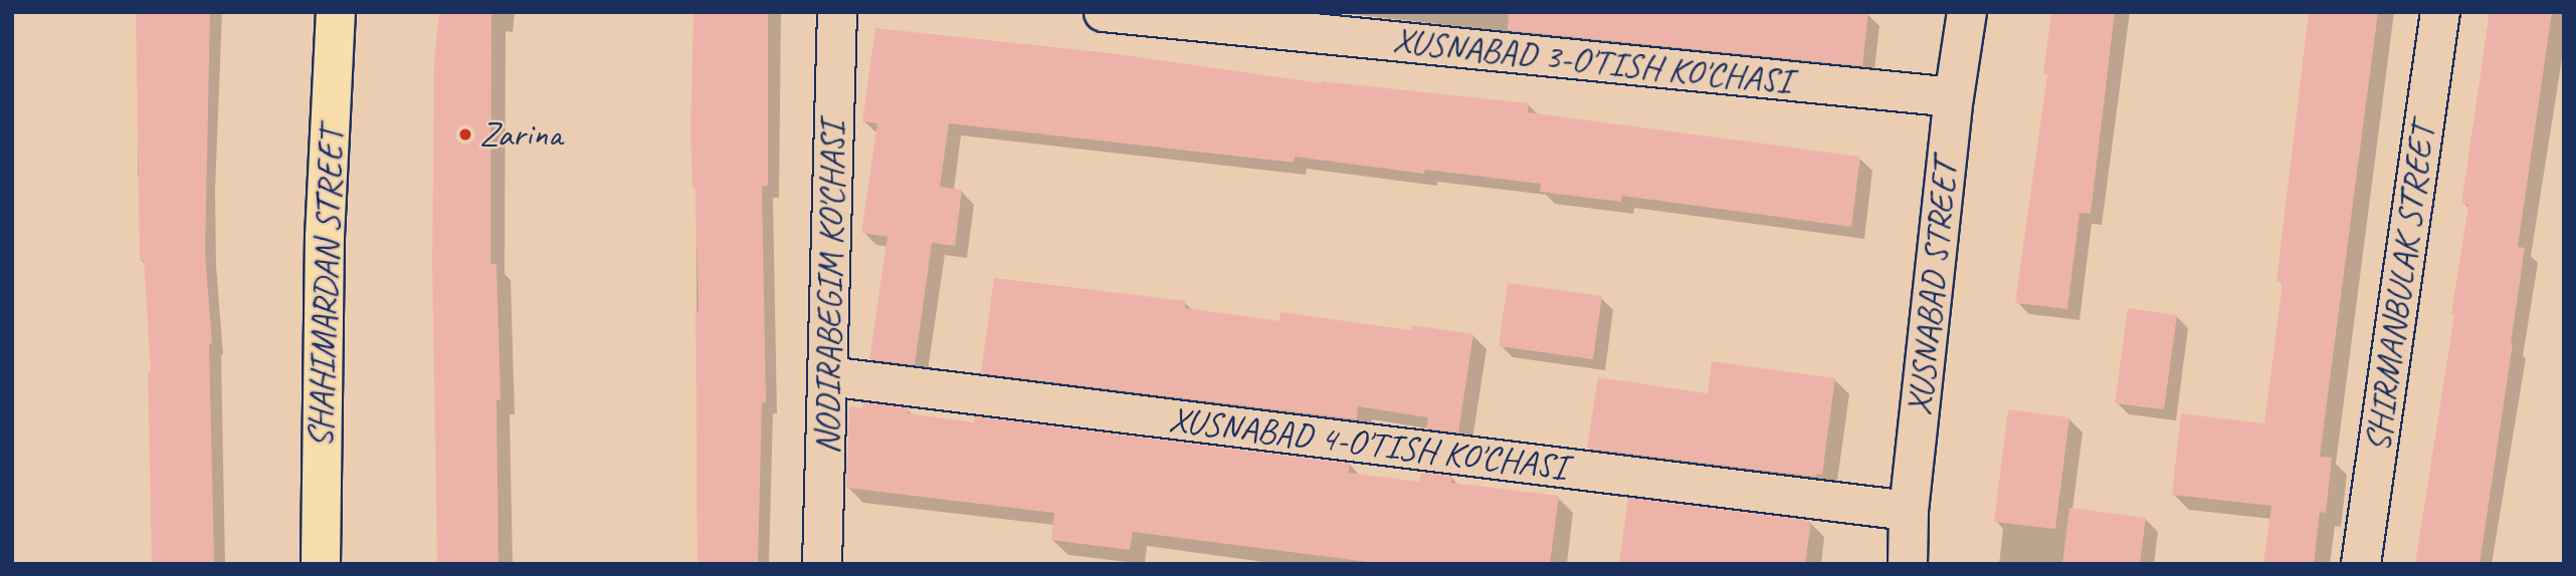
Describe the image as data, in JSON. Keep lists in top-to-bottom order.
{
  "streets": {
    "main road": ["SHAHIMARDAN STREET"],
    "street": [
      "XUSNABAD 3-O'TISH KO'CHASI",
      "NODIRABEGIM KO'CHASI",
      "XUSNABAD STREET",
      "SHIRMАNBULAK STREET",
      "XUSNABAD 4-O'TISH KO'CHASI"
    ]
  },
  "crossings": [
    ["XUSNABAD 3-O'TISH KO'CHASI", "XUSNABAD STREET"],
    ["NODIRABEGIM KO'CHASI", "XUSNABAD 4-O'TISH KO'CHASI"],
    ["XUSNABAD STREET", "XUSNABAD 4-O'TISH KO'CHASI"]
  ],
  "places": ["Zarina"]
}
